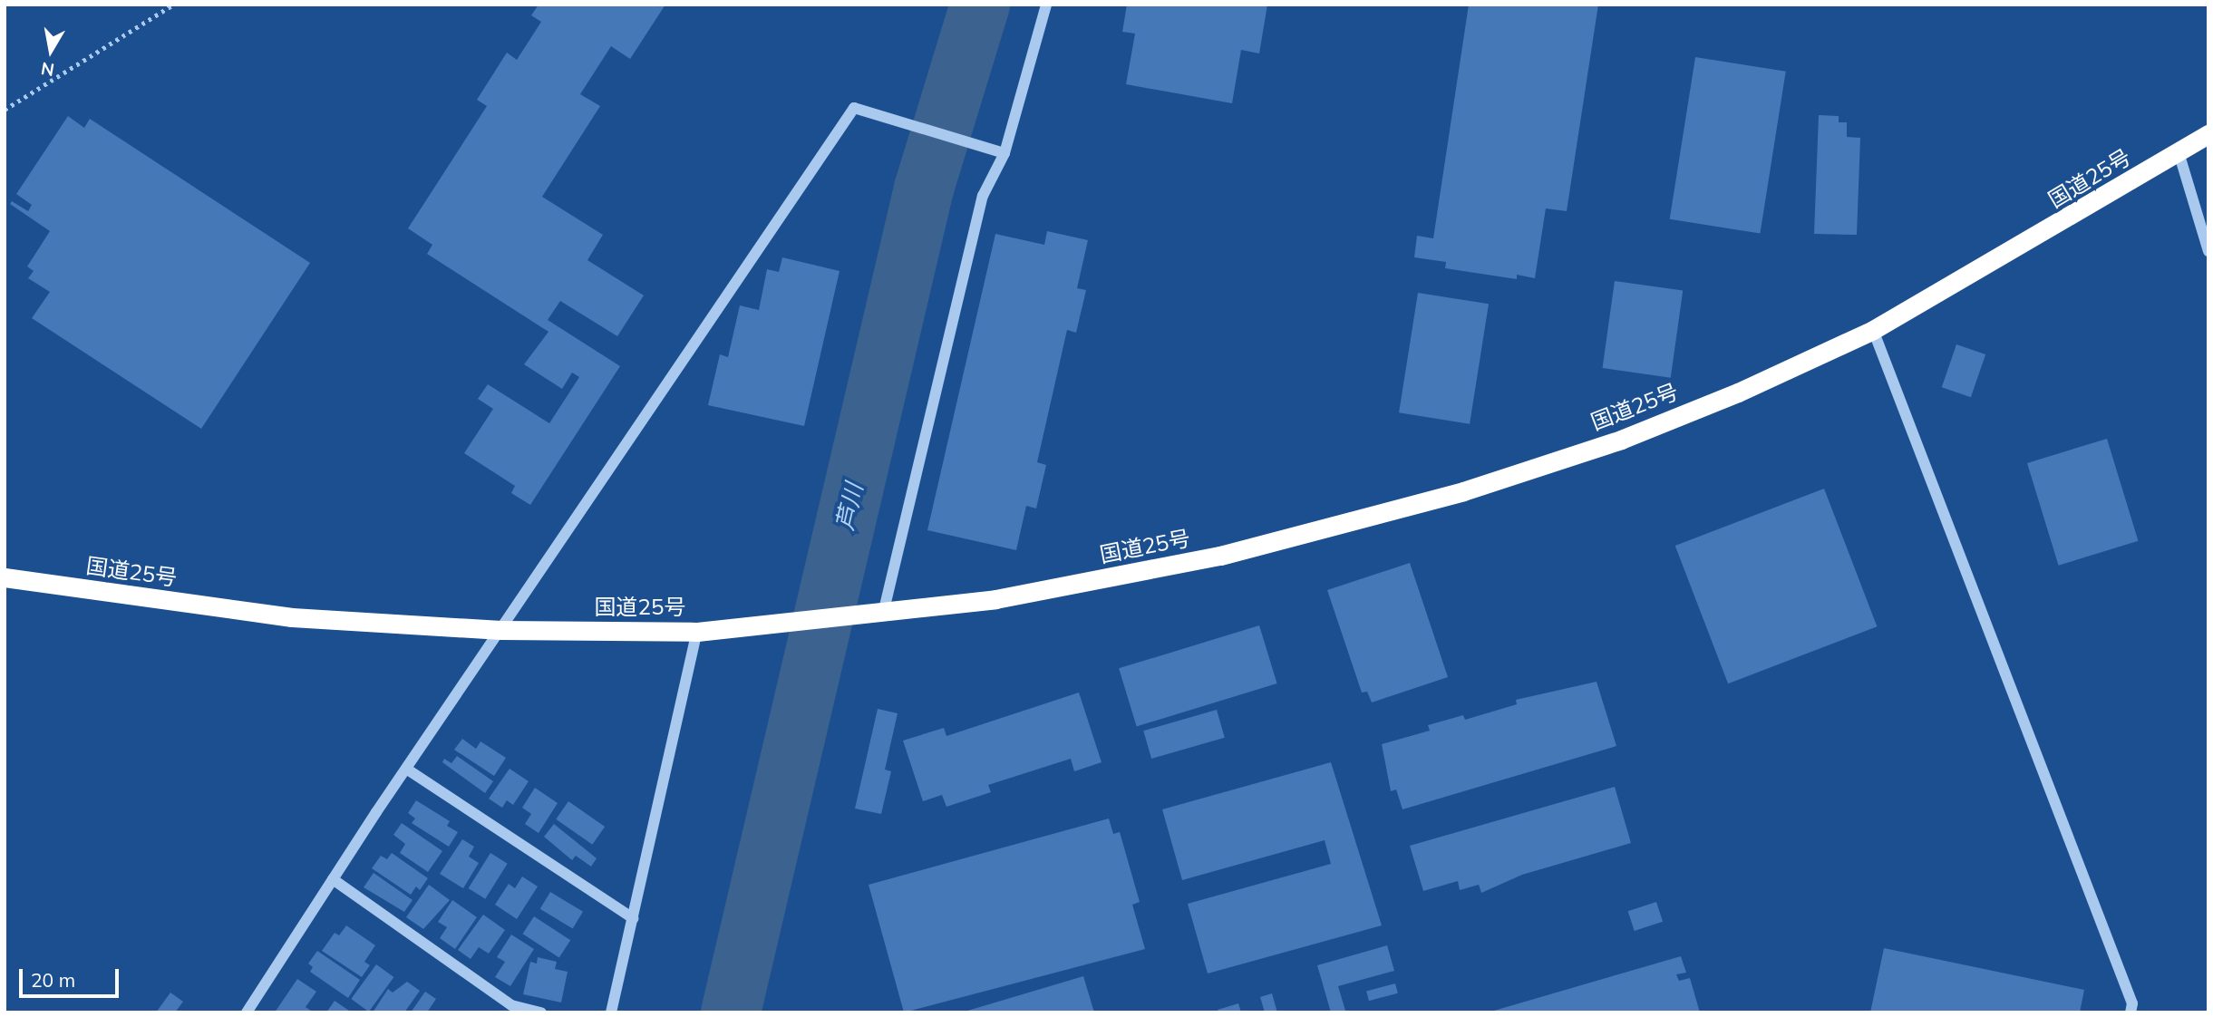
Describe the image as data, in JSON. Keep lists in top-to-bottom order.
{
  "streets": {
    "highway": ["国道25号"]
  },
  "water": ["芦川"],
  "scale_bar": "20 m",
  "north": "bottom"
}
